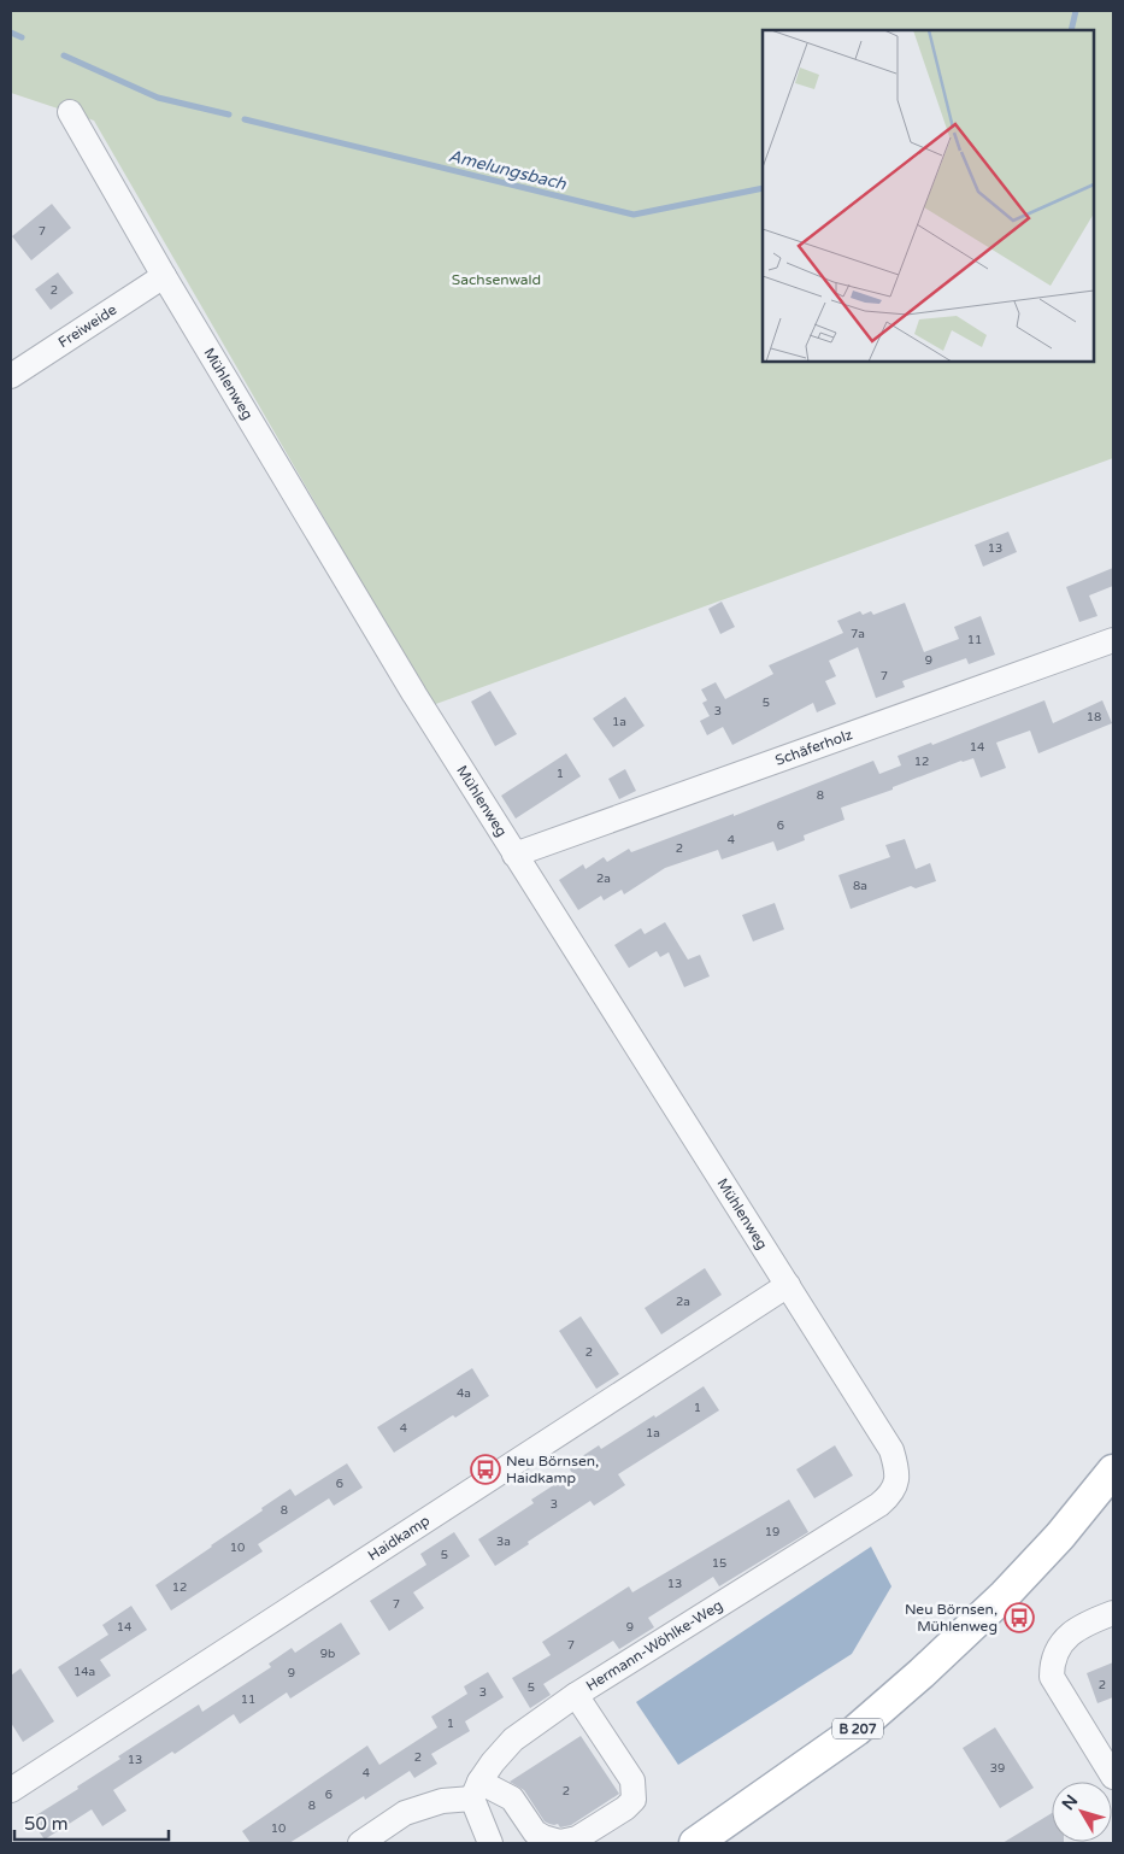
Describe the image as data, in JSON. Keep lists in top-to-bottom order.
{
  "streets": {
    "main road": ["B 207"],
    "street": [
      "Freiweide",
      "Mühlenweg",
      "Schäferholz",
      "Haidkamp",
      "Hermann-Wöhlke-Weg"
    ]
  },
  "crossings": [
    ["Freiweide", "Mühlenweg"],
    ["Mühlenweg", "Schäferholz"],
    ["Mühlenweg", "Haidkamp"],
    ["Mühlenweg", "Hermann-Wöhlke-Weg"]
  ],
  "water": ["Amelungsbach"],
  "parks": ["Sachsenwald"],
  "places": {
    "bus stop": ["Neu Börnsen, Haidkamp", "Neu Börnsen, Mühlenweg"]
  },
  "house_numbers": [
    "7",
    "2",
    "13",
    "7a",
    "11",
    "9",
    "7",
    "5",
    "3",
    "18",
    "1a",
    "14",
    "12",
    "1",
    "8",
    "6",
    "4",
    "2",
    "2a",
    "8a",
    "2a",
    "2",
    "4a",
    "1",
    "4",
    "1a",
    "6",
    "3",
    "8",
    "19",
    "3a",
    "10",
    "5",
    "15",
    "13",
    "12",
    "7",
    "14",
    "9",
    "7",
    "9b",
    "14a",
    "9",
    "2",
    "5",
    "3",
    "11",
    "1",
    "2",
    "13",
    "39",
    "4",
    "2",
    "6",
    "8",
    "10"
  ],
  "scale_bar": "50 m",
  "north": "top left"
}
